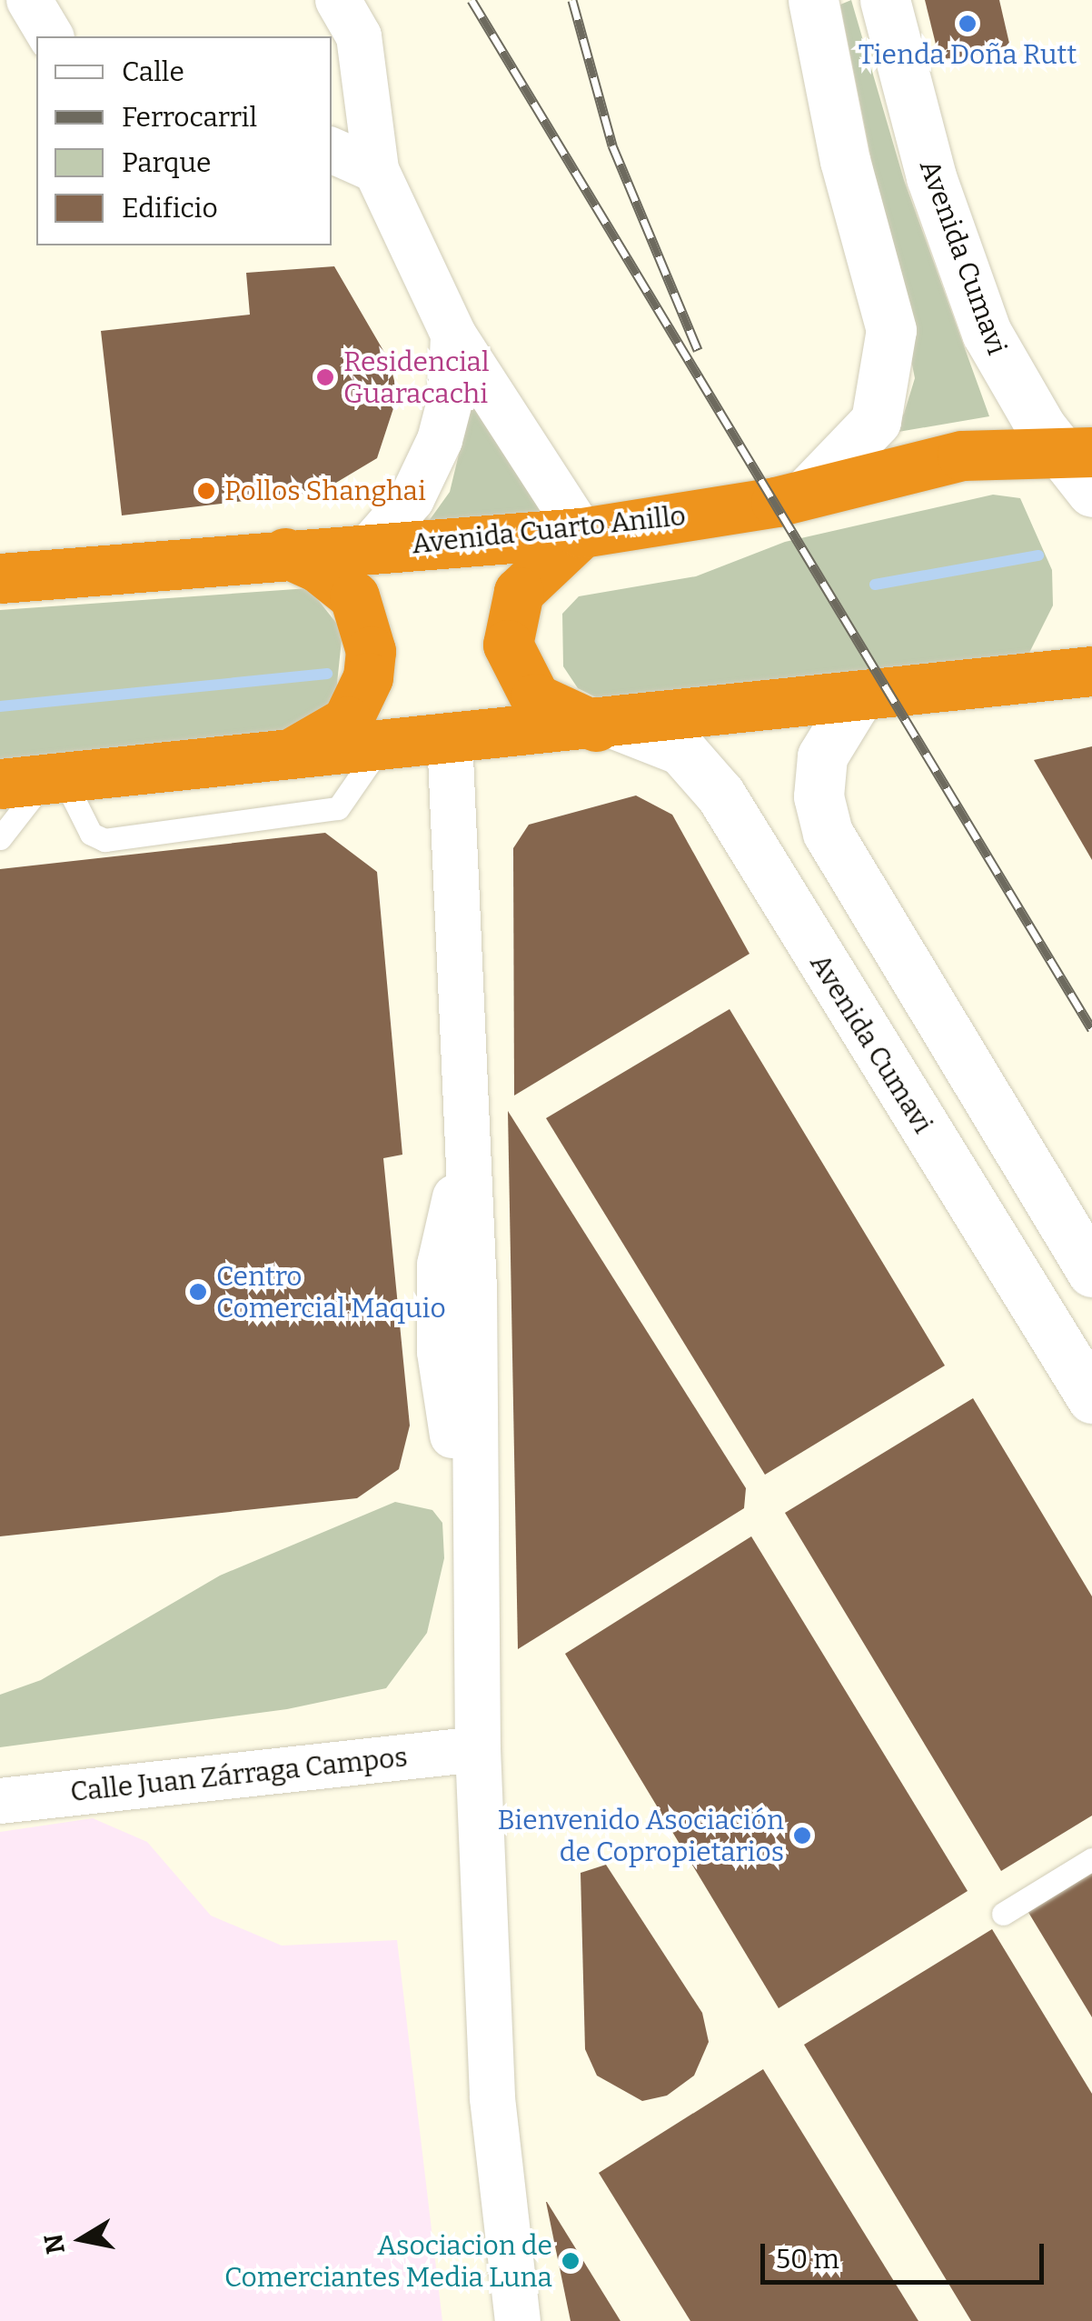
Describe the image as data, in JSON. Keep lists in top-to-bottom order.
{
  "streets": {
    "highway": ["Avenida Cuarto Anillo"],
    "street": ["Avenida Cumavi", "Calle Juan Zárraga Campos"]
  },
  "crossings": [
    ["Avenida Cumavi", "Avenida Cuarto Anillo"]
  ],
  "places": [
    "Tienda Doña Rutt",
    "Residencial Guaracachi",
    "Pollos Shanghai",
    "Centro Comercial Maquio",
    "Bienvenido Asociación de Copropietarios",
    "Asociacion de Comerciantes Media Luna"
  ],
  "legend": [
    "Calle",
    "Ferrocarril",
    "Parque",
    "Edificio"
  ],
  "scale_bar": "50 m",
  "north": "left"
}
